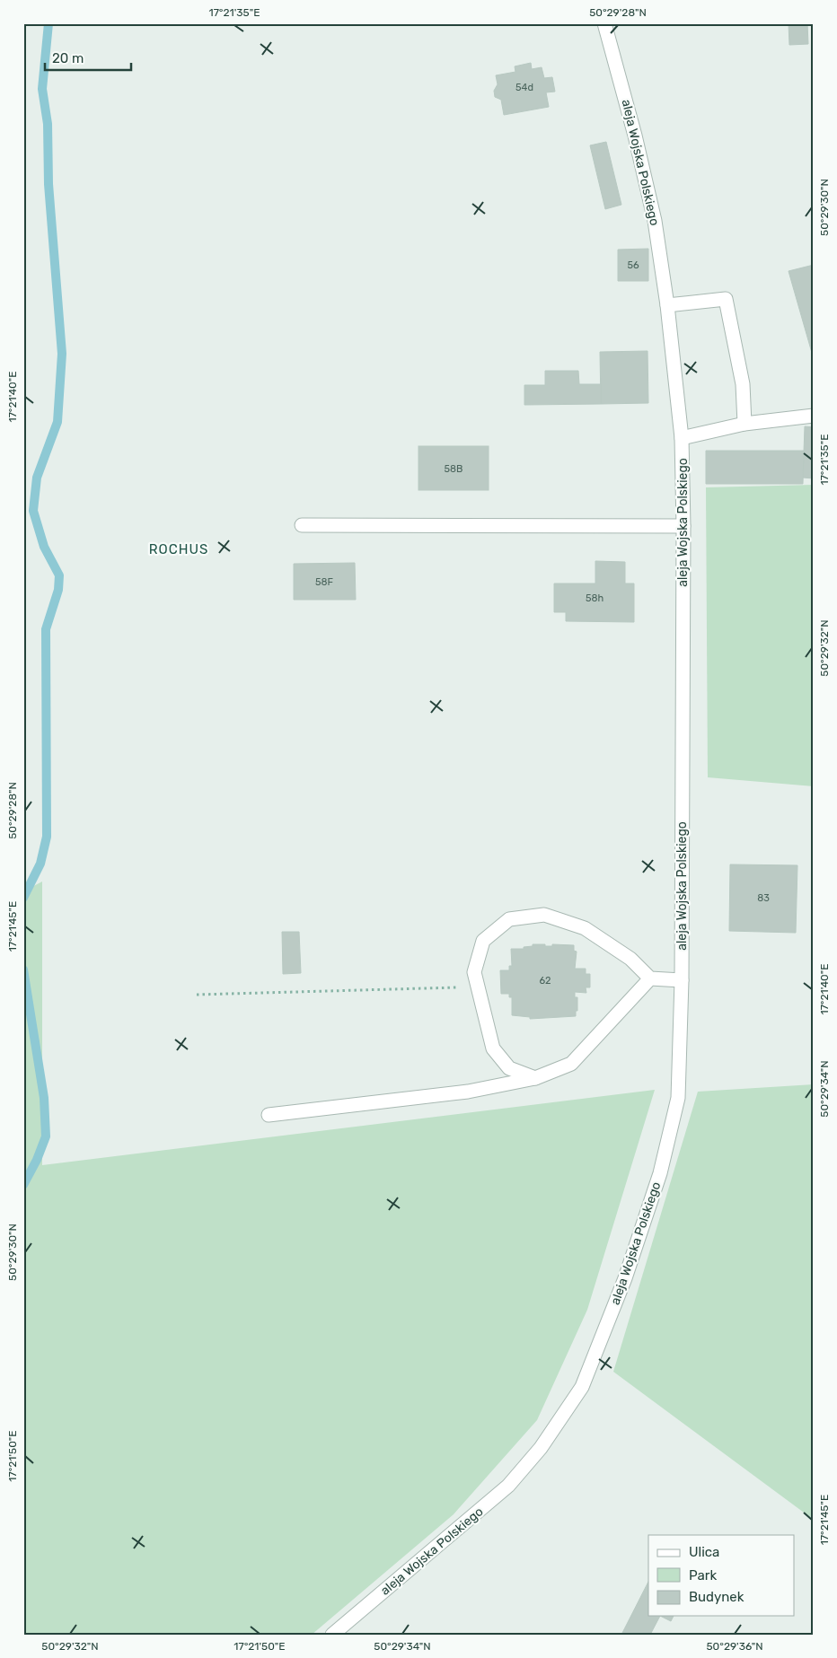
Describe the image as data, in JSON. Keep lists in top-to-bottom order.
{
  "streets": {
    "street": ["aleja Wojska Polskiego"]
  },
  "districts": ["ROCHUS"],
  "house_numbers": [
    "54d",
    "56",
    "58B",
    "58F",
    "58h",
    "83",
    "62"
  ],
  "legend": ["Ulica", "Park", "Budynek"],
  "scale_bar": "20 m",
  "coordinates": [
    "17°21'35\"E",
    "50°29'28\"N",
    "50°29'30\"N",
    "17°21'40\"E",
    "50°29'32\"N",
    "17°21'45\"E",
    "50°29'34\"N",
    "17°21'50\"E",
    "50°29'36\"N"
  ]
}
